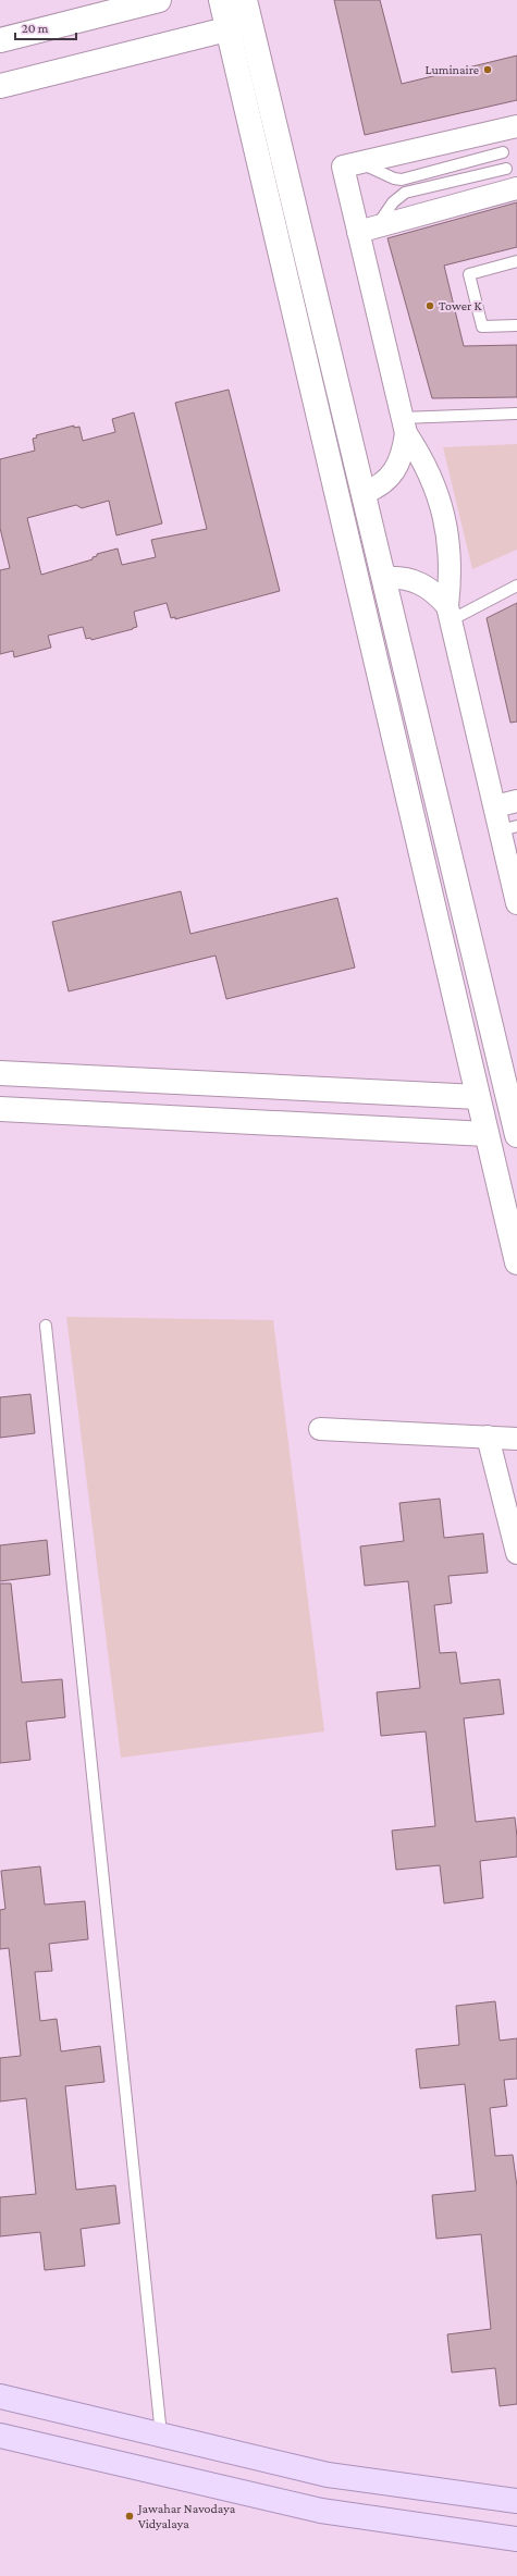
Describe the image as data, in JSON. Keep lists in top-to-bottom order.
{
  "places": ["Luminaire", "Tower K", "Jawahar Navodaya Vidyalaya"],
  "scale_bar": "20 m"
}
